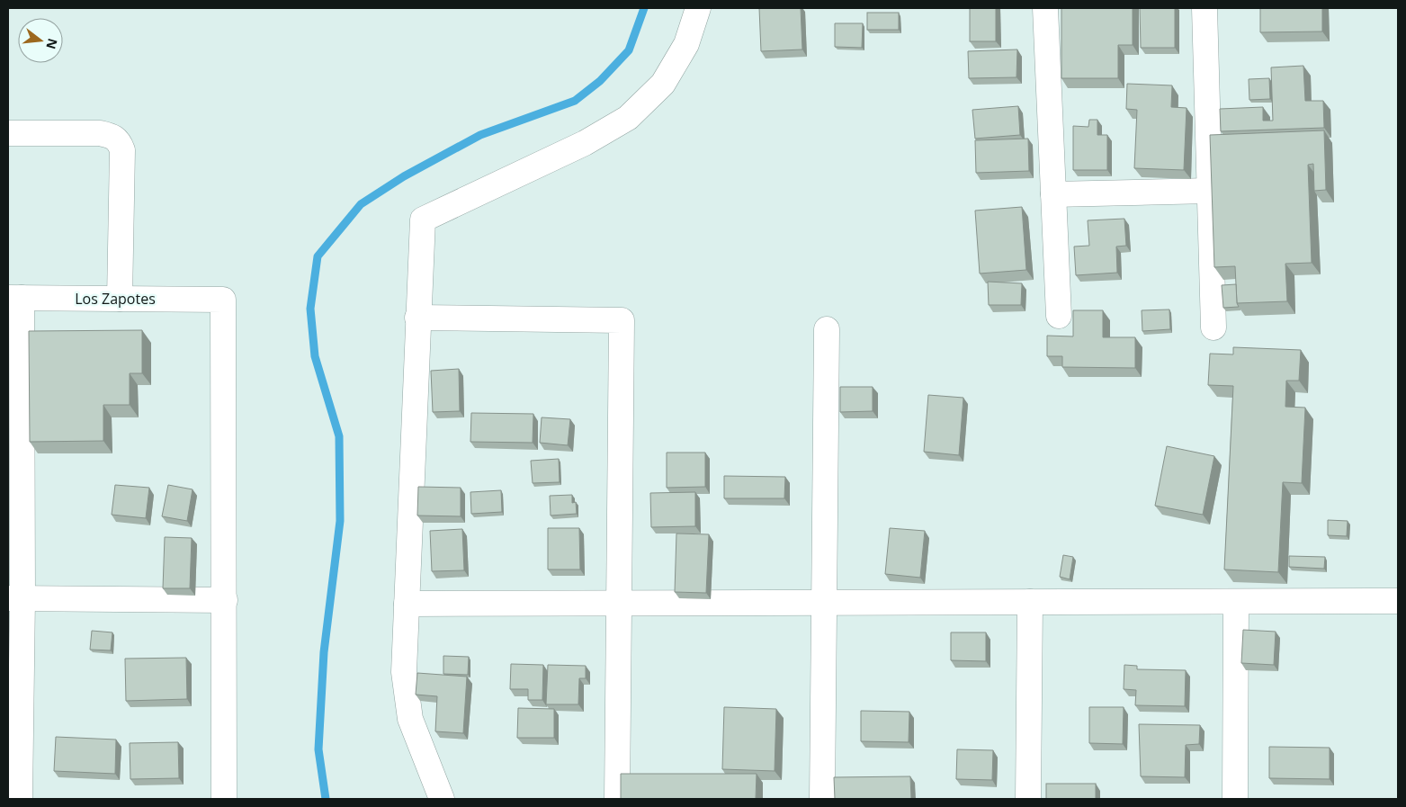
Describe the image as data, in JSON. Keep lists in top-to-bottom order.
{
  "streets": {
    "street": ["Los Zapotes"]
  },
  "north": "right"
}
